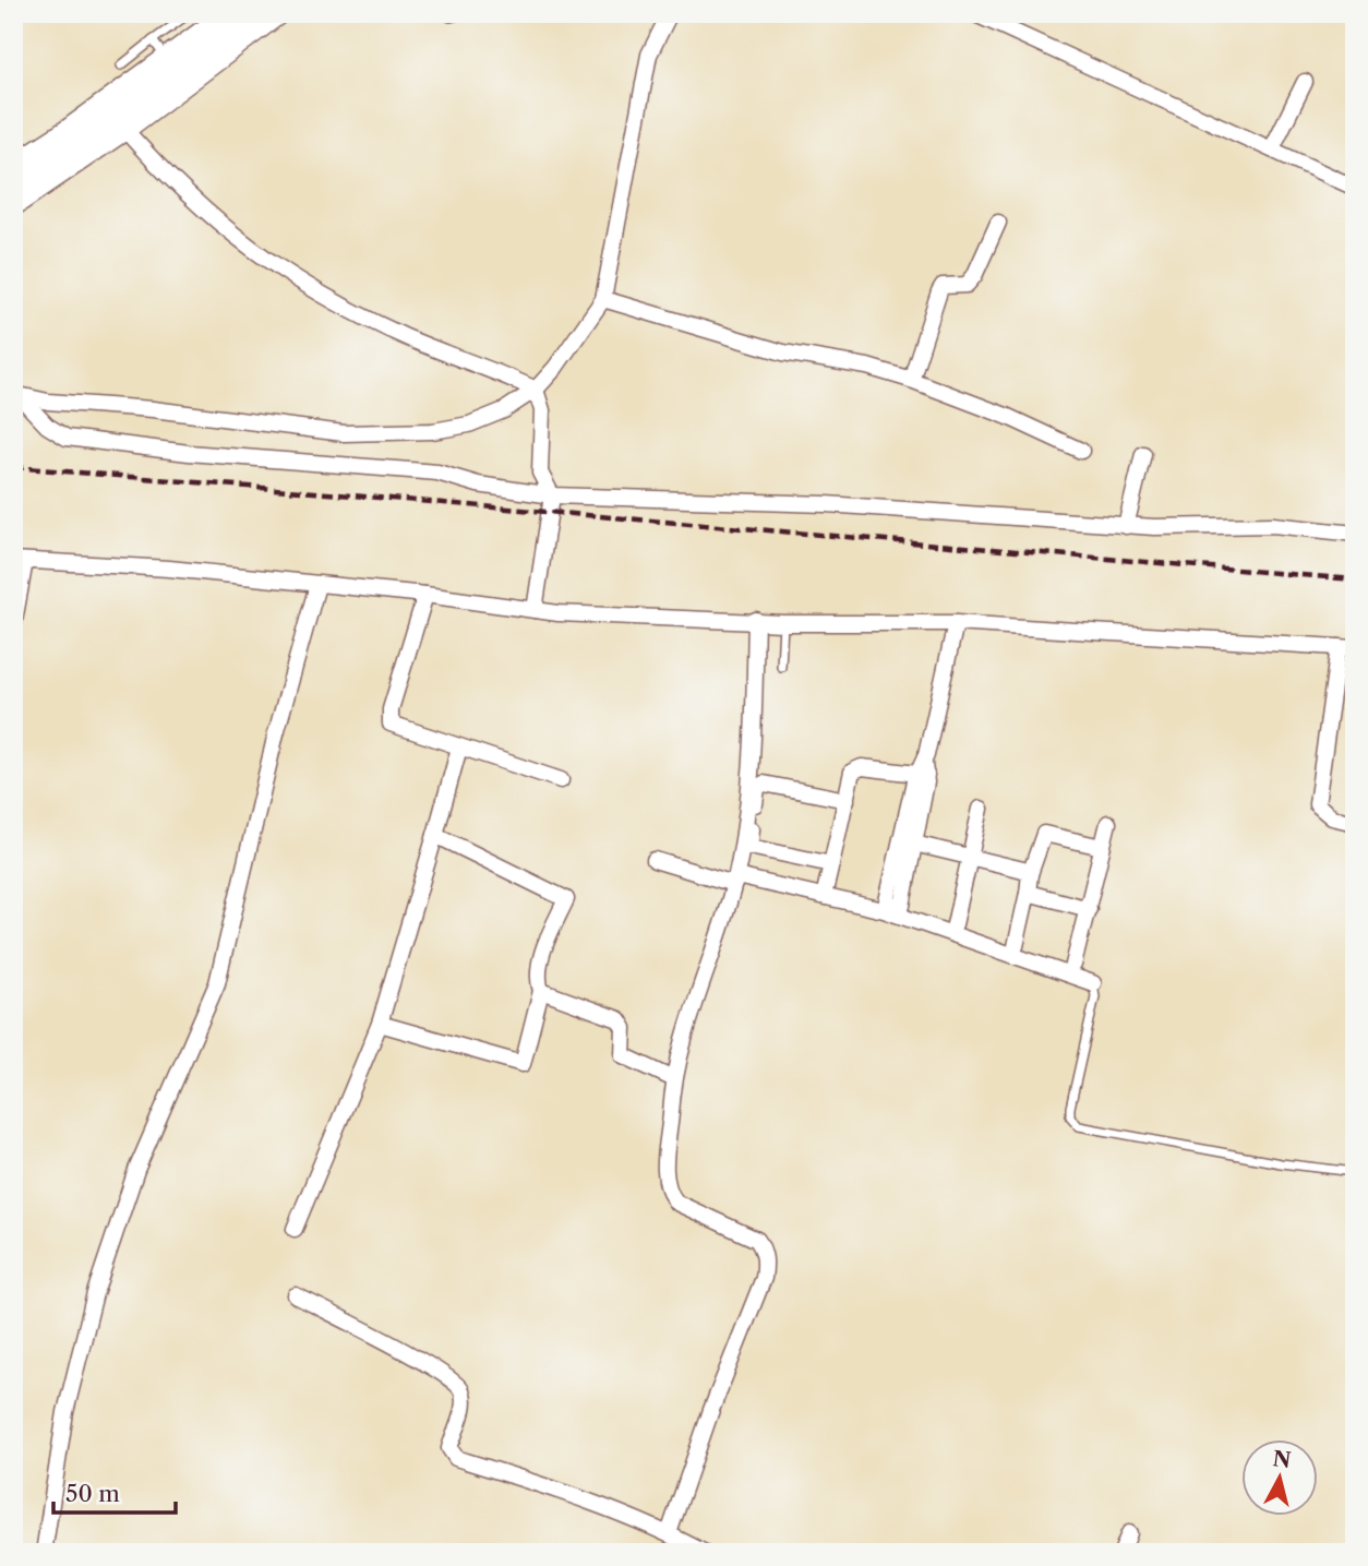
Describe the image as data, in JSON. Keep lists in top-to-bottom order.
{
  "scale_bar": "50 m",
  "north": "top"
}
